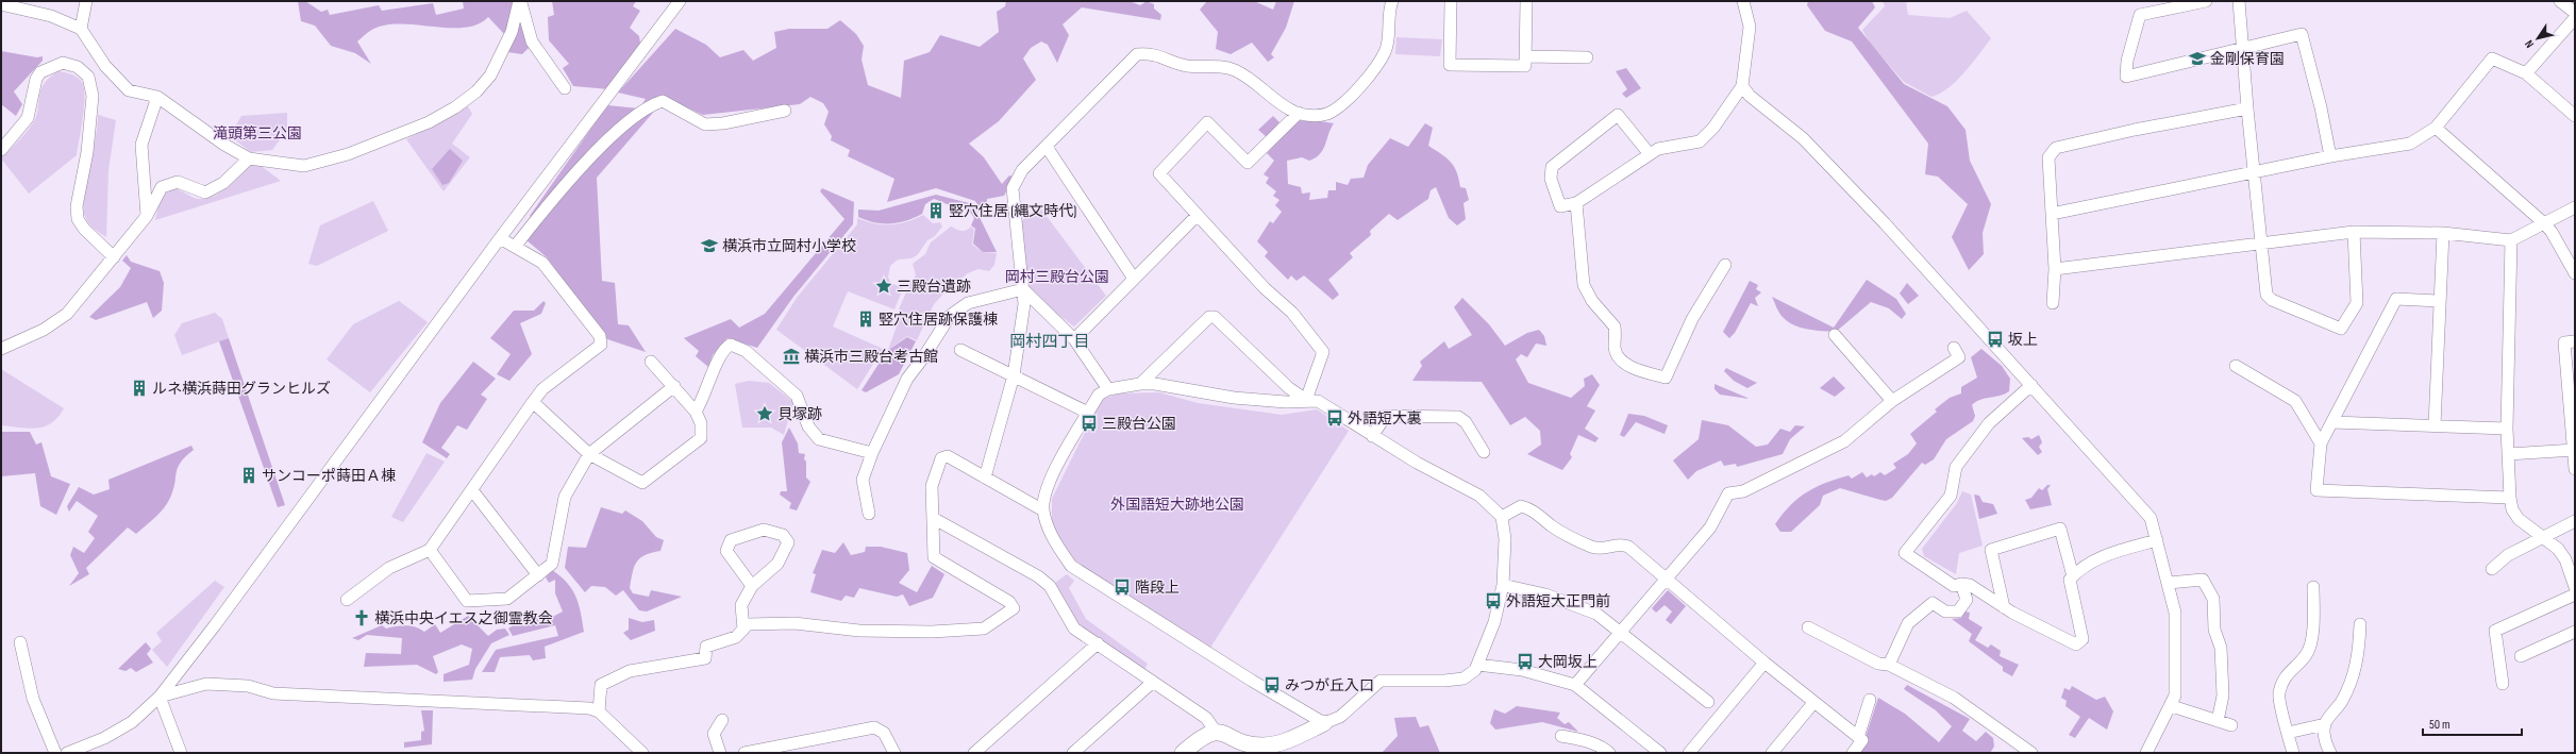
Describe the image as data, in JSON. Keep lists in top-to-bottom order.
{
  "districts": ["岡村四丁目"],
  "parks": ["滝頭第三公園", "岡村三殿台公園", "外国語短大跡地公園"],
  "places": {
    "school or university": ["金剛保育園", "横浜市立岡村小学校"],
    "building": [
      "竪穴住居 (縄文時代)",
      "竪穴住居跡保護棟",
      "ルネ横浜蒔田グランヒルズ",
      "サンコーポ蒔田Ａ棟"
    ],
    "place": ["三殿台遺跡", "貝塚跡"],
    "bus stop": [
      "坂上",
      "外語短大裏",
      "三殿台公園",
      "階段上",
      "外語短大正門前",
      "大岡坂上",
      "みつが丘入口"
    ],
    "museum": ["横浜市三殿台考古館"],
    "church": ["横浜中央イエス之御霊教会"]
  },
  "scale_bar": "50 m",
  "north": "bottom left"
}
